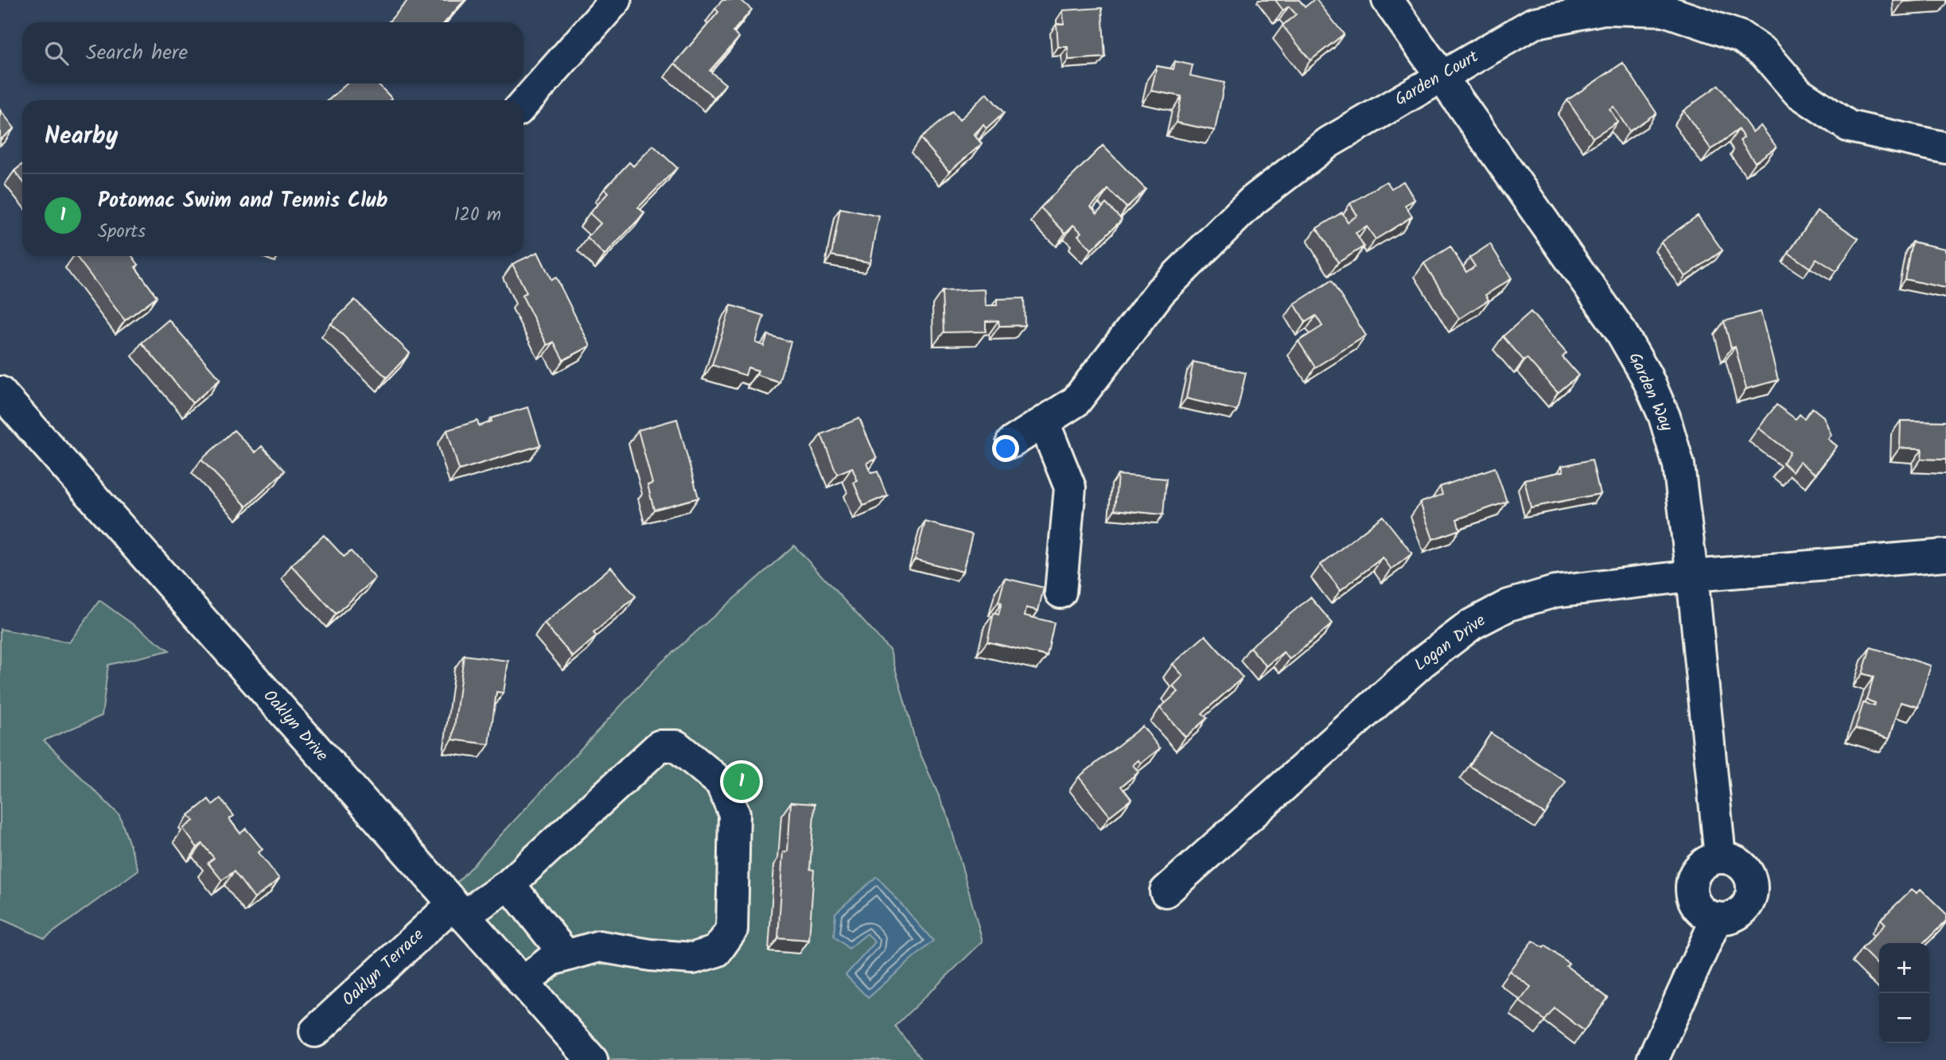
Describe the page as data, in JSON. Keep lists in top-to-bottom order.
{
  "streets": {
    "street": [
      "Garden Court",
      "Garden Way",
      "Logan Drive",
      "Oaklyn Drive",
      "Oaklyn Terrace"
    ]
  },
  "crossings": [
    ["Garden Court", "Garden Way"],
    ["Garden Way", "Logan Drive"],
    ["Oaklyn Drive", "Oaklyn Terrace"]
  ],
  "page": {
    "search": "Search here",
    "heading": "Nearby",
    "list": [
      {
        "mark": "1",
        "name": "Potomac Swim and Tennis Club",
        "note": "Sports",
        "value": "120 m"
      }
    ],
    "pins": "1",
    "map_buttons": ["+", "−"]
  }
}
